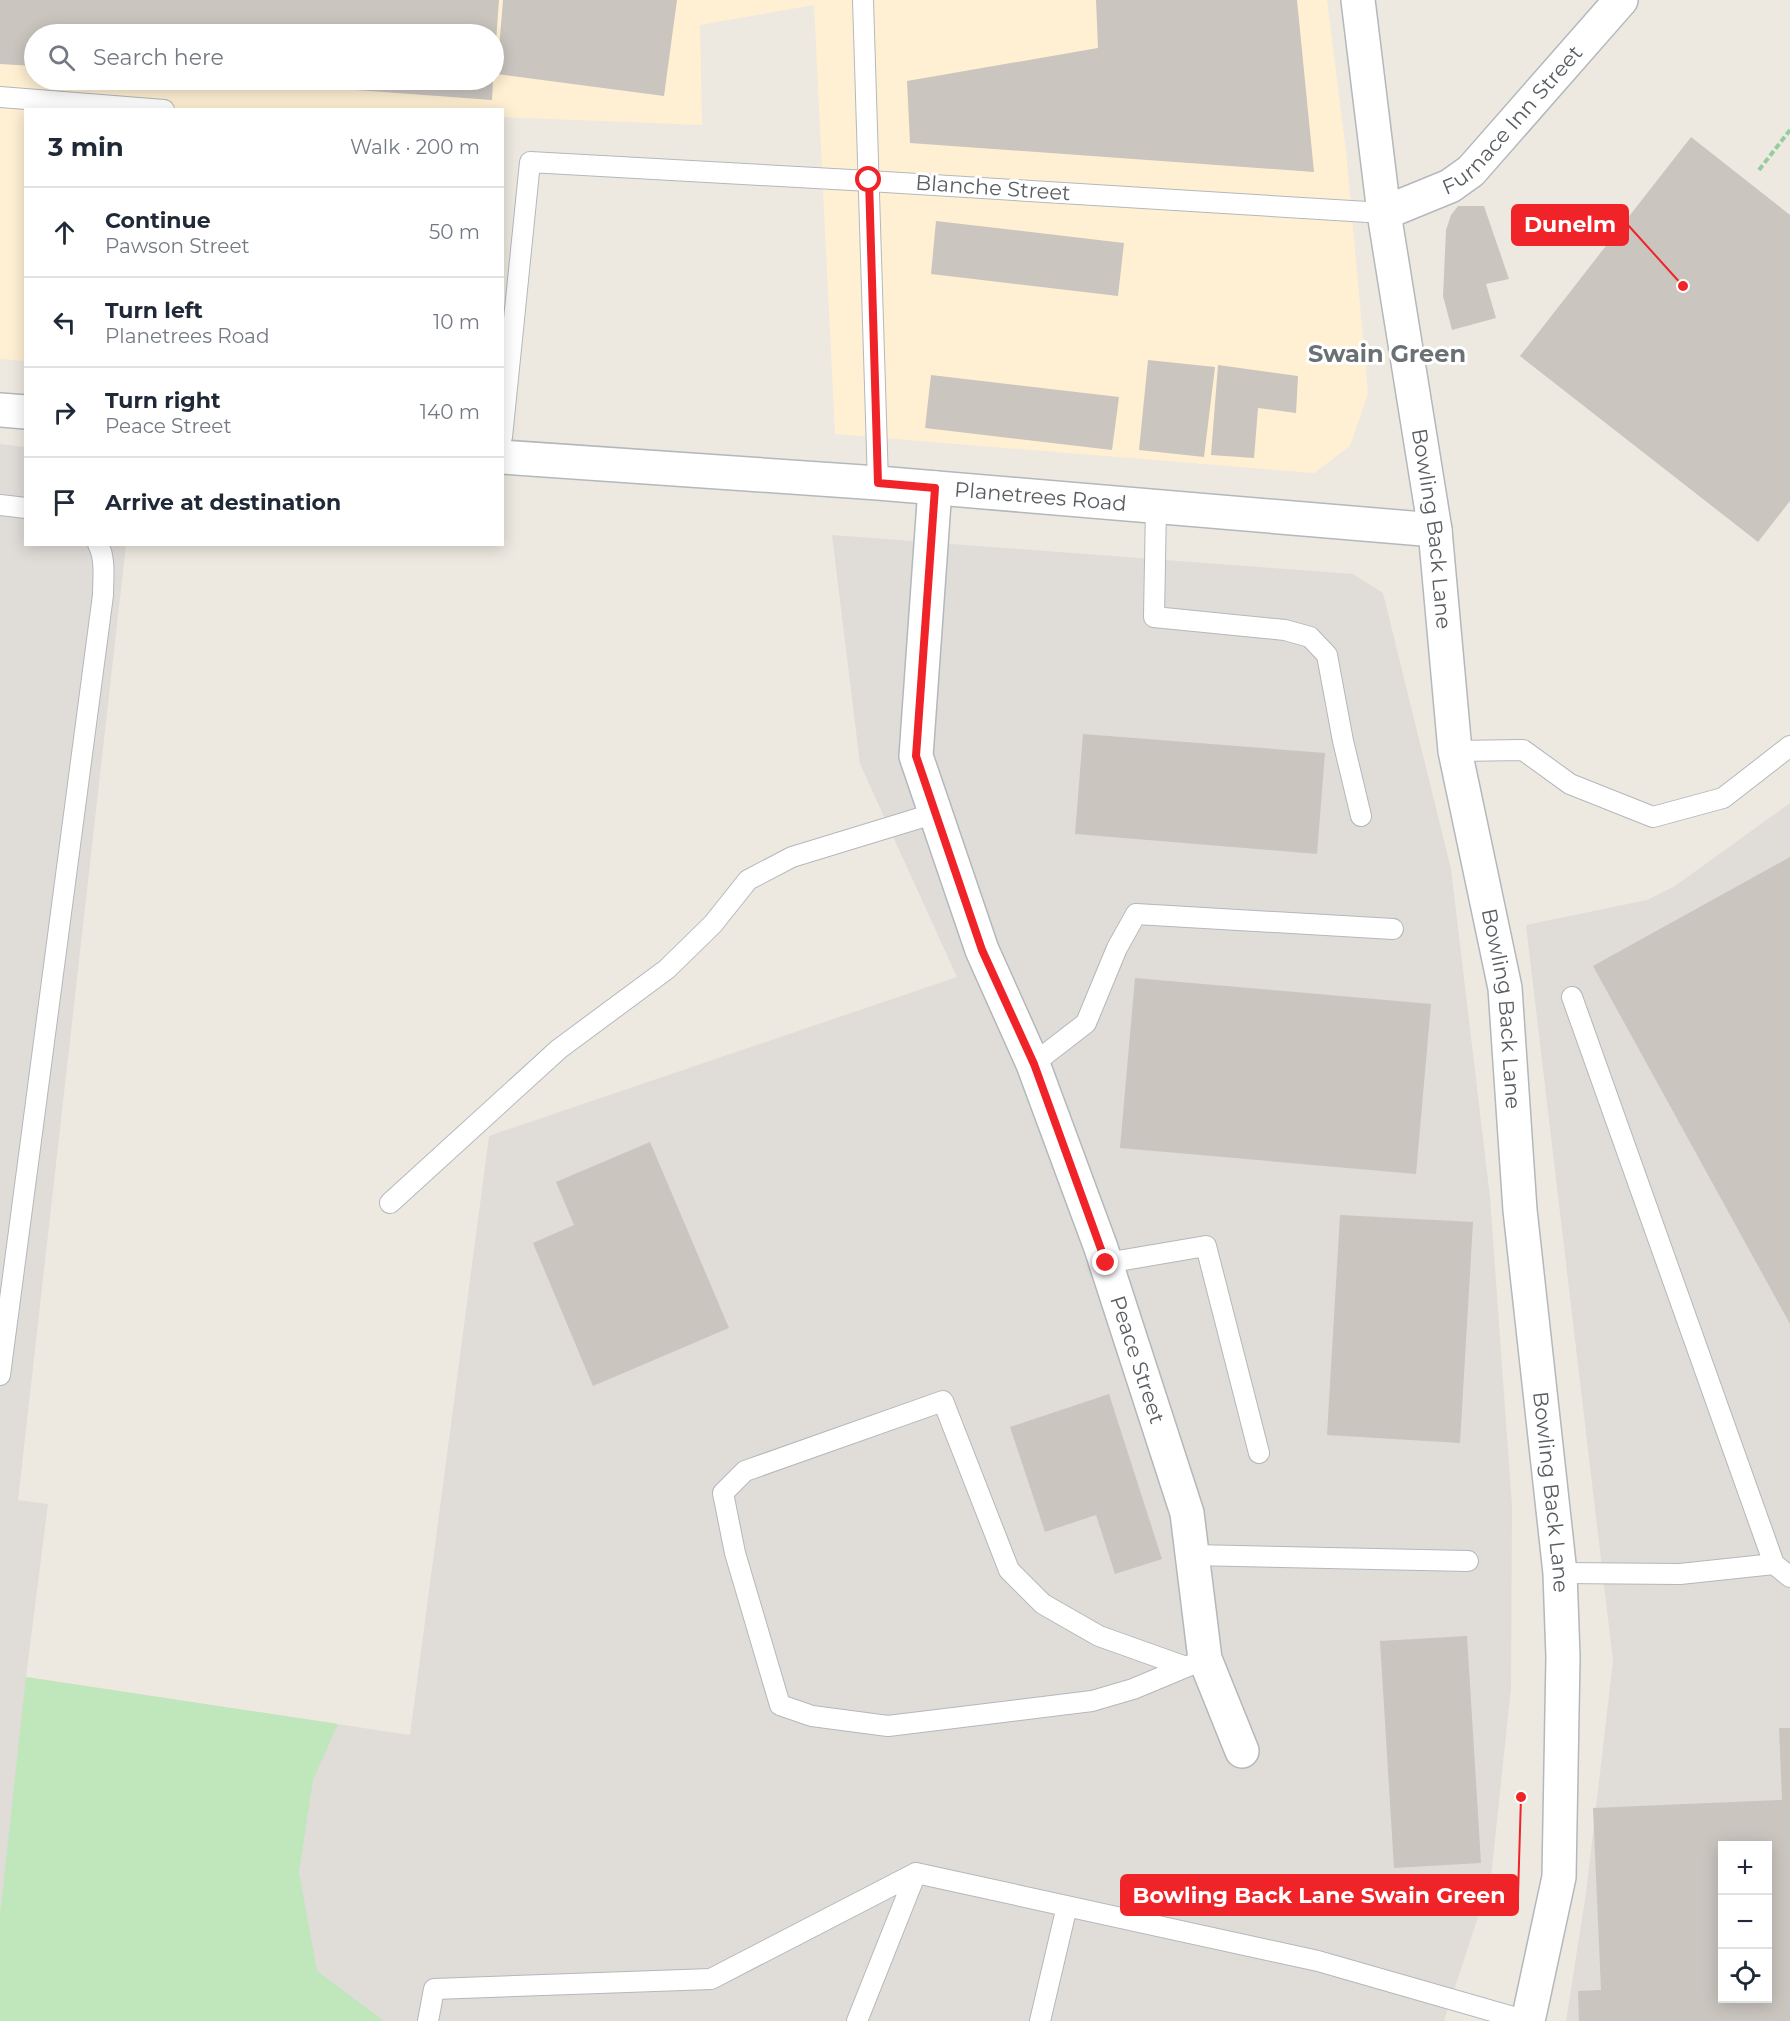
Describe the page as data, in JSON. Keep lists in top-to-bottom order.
{
  "streets": {
    "street": [
      "Furnace Inn Street",
      "Planetrees Road",
      "Bowling Back Lane",
      "Peace Street"
    ],
    "lane": ["Blanche Street"]
  },
  "crossings": [
    ["Furnace Inn Street", "Blanche Street"],
    ["Furnace Inn Street", "Bowling Back Lane"],
    ["Blanche Street", "Bowling Back Lane"],
    ["Planetrees Road", "Bowling Back Lane"],
    ["Planetrees Road", "Peace Street"]
  ],
  "districts": ["Swain Green"],
  "places": ["Dunelm", "Bowling Back Lane Swain Green"],
  "page": {
    "search": "Search here",
    "heading": ["3 min", "Walk · 200 m"],
    "list": [
      ["Continue", "Pawson Street", "50 m"],
      ["Turn left", "Planetrees Road", "10 m"],
      ["Turn right", "Peace Street", "140 m"],
      "Arrive at destination"
    ],
    "map_buttons": ["+", "−"]
  }
}
